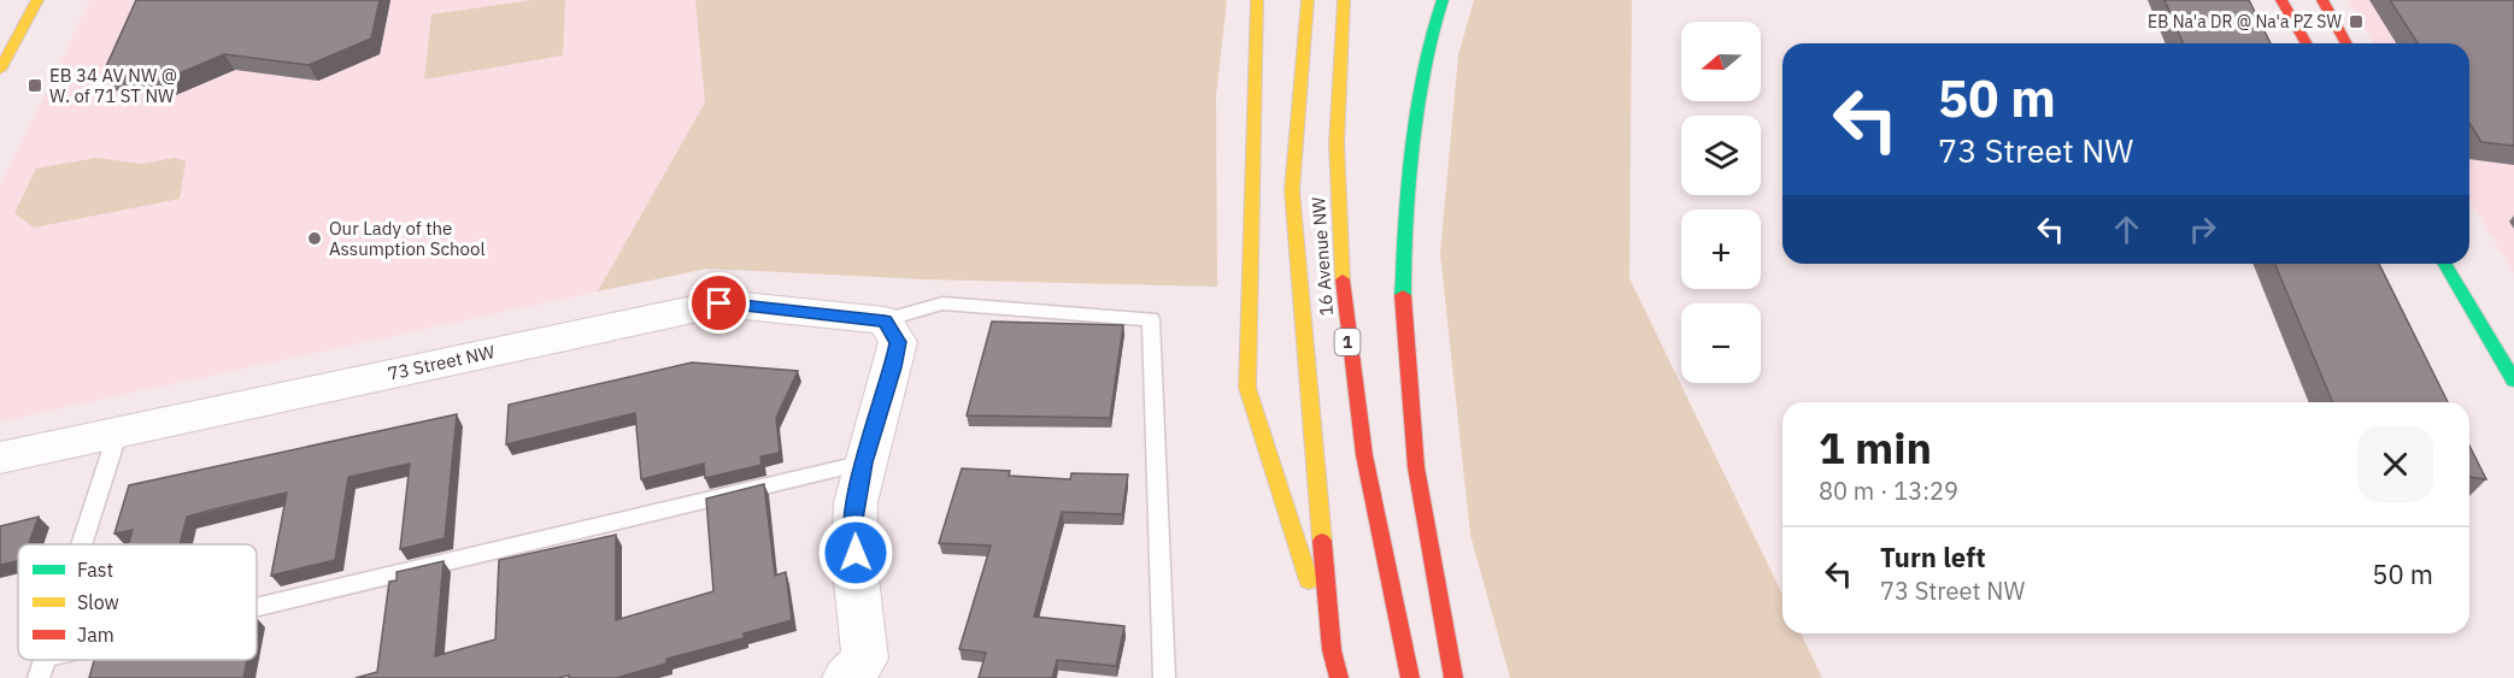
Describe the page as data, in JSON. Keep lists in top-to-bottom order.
{
  "streets": {
    "main road": ["16 Avenue NW", "1"],
    "street": ["73 Street NW"]
  },
  "places": {
    "transit": ["EB Na'a DR @ Na'a PZ SW", "EB 34 AV NW @ W. of 71 ST NW"],
    "other": ["Our Lady of the Assumption School"]
  },
  "legend": ["Fast", "Slow", "Jam"],
  "north": "left",
  "page": {
    "map_buttons": ["+", "−"],
    "turn": ["50 m", "73 Street NW"],
    "heading": ["1 min", "80 m · 13:29"],
    "list": [
      {
        "name": "Turn left",
        "note": "73 Street NW",
        "value": "50 m"
      }
    ]
  }
}
